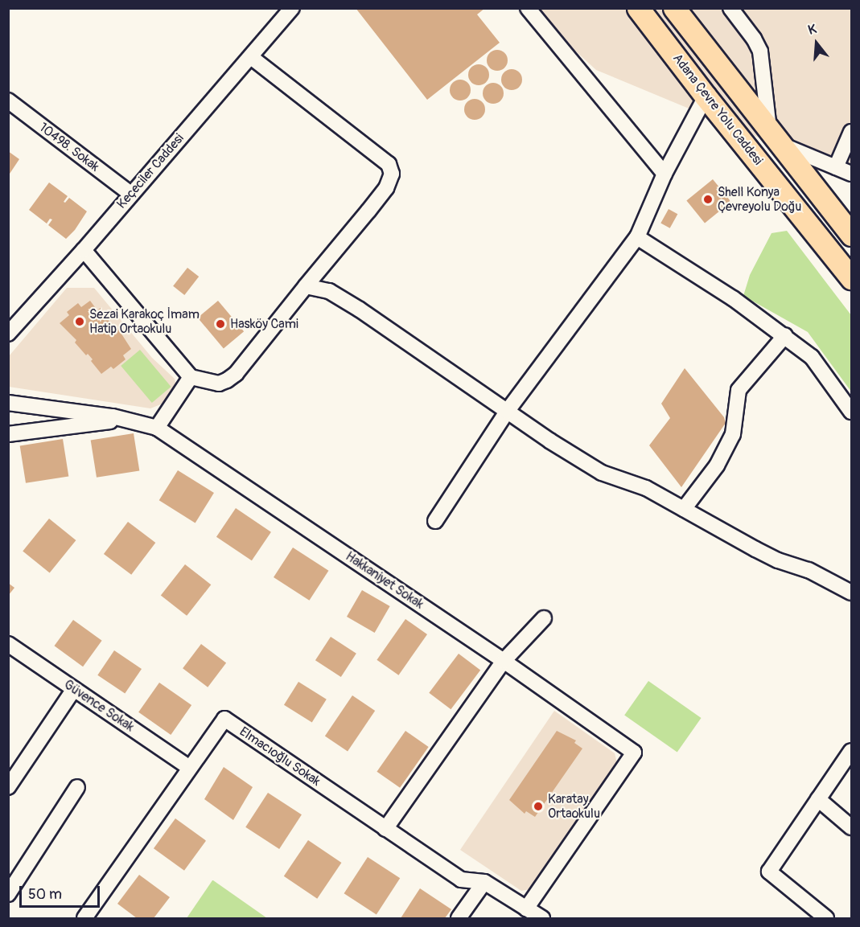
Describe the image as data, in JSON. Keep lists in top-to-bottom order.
{
  "streets": {
    "highway": ["Adana Çevre Yolu Caddesi"],
    "street": [
      "10498. Sokak",
      "Keçeciler Caddesi",
      "Hakkaniyet Sokak",
      "Güvence Sokak",
      "Elmacıoğlu Sokak"
    ]
  },
  "crossings": [
    ["10498. Sokak", "Keçeciler Caddesi"],
    ["Hakkaniyet Sokak", "Elmacıoğlu Sokak"],
    ["Güvence Sokak", "Elmacıoğlu Sokak"]
  ],
  "places": [
    "Shell Konya Çevreyolu Doğu",
    "Sezai Karakoç İmam Hatip Ortaokulu",
    "Hasköy Cami",
    "Karatay Ortaokulu"
  ],
  "scale_bar": "50 m",
  "north": "top"
}
